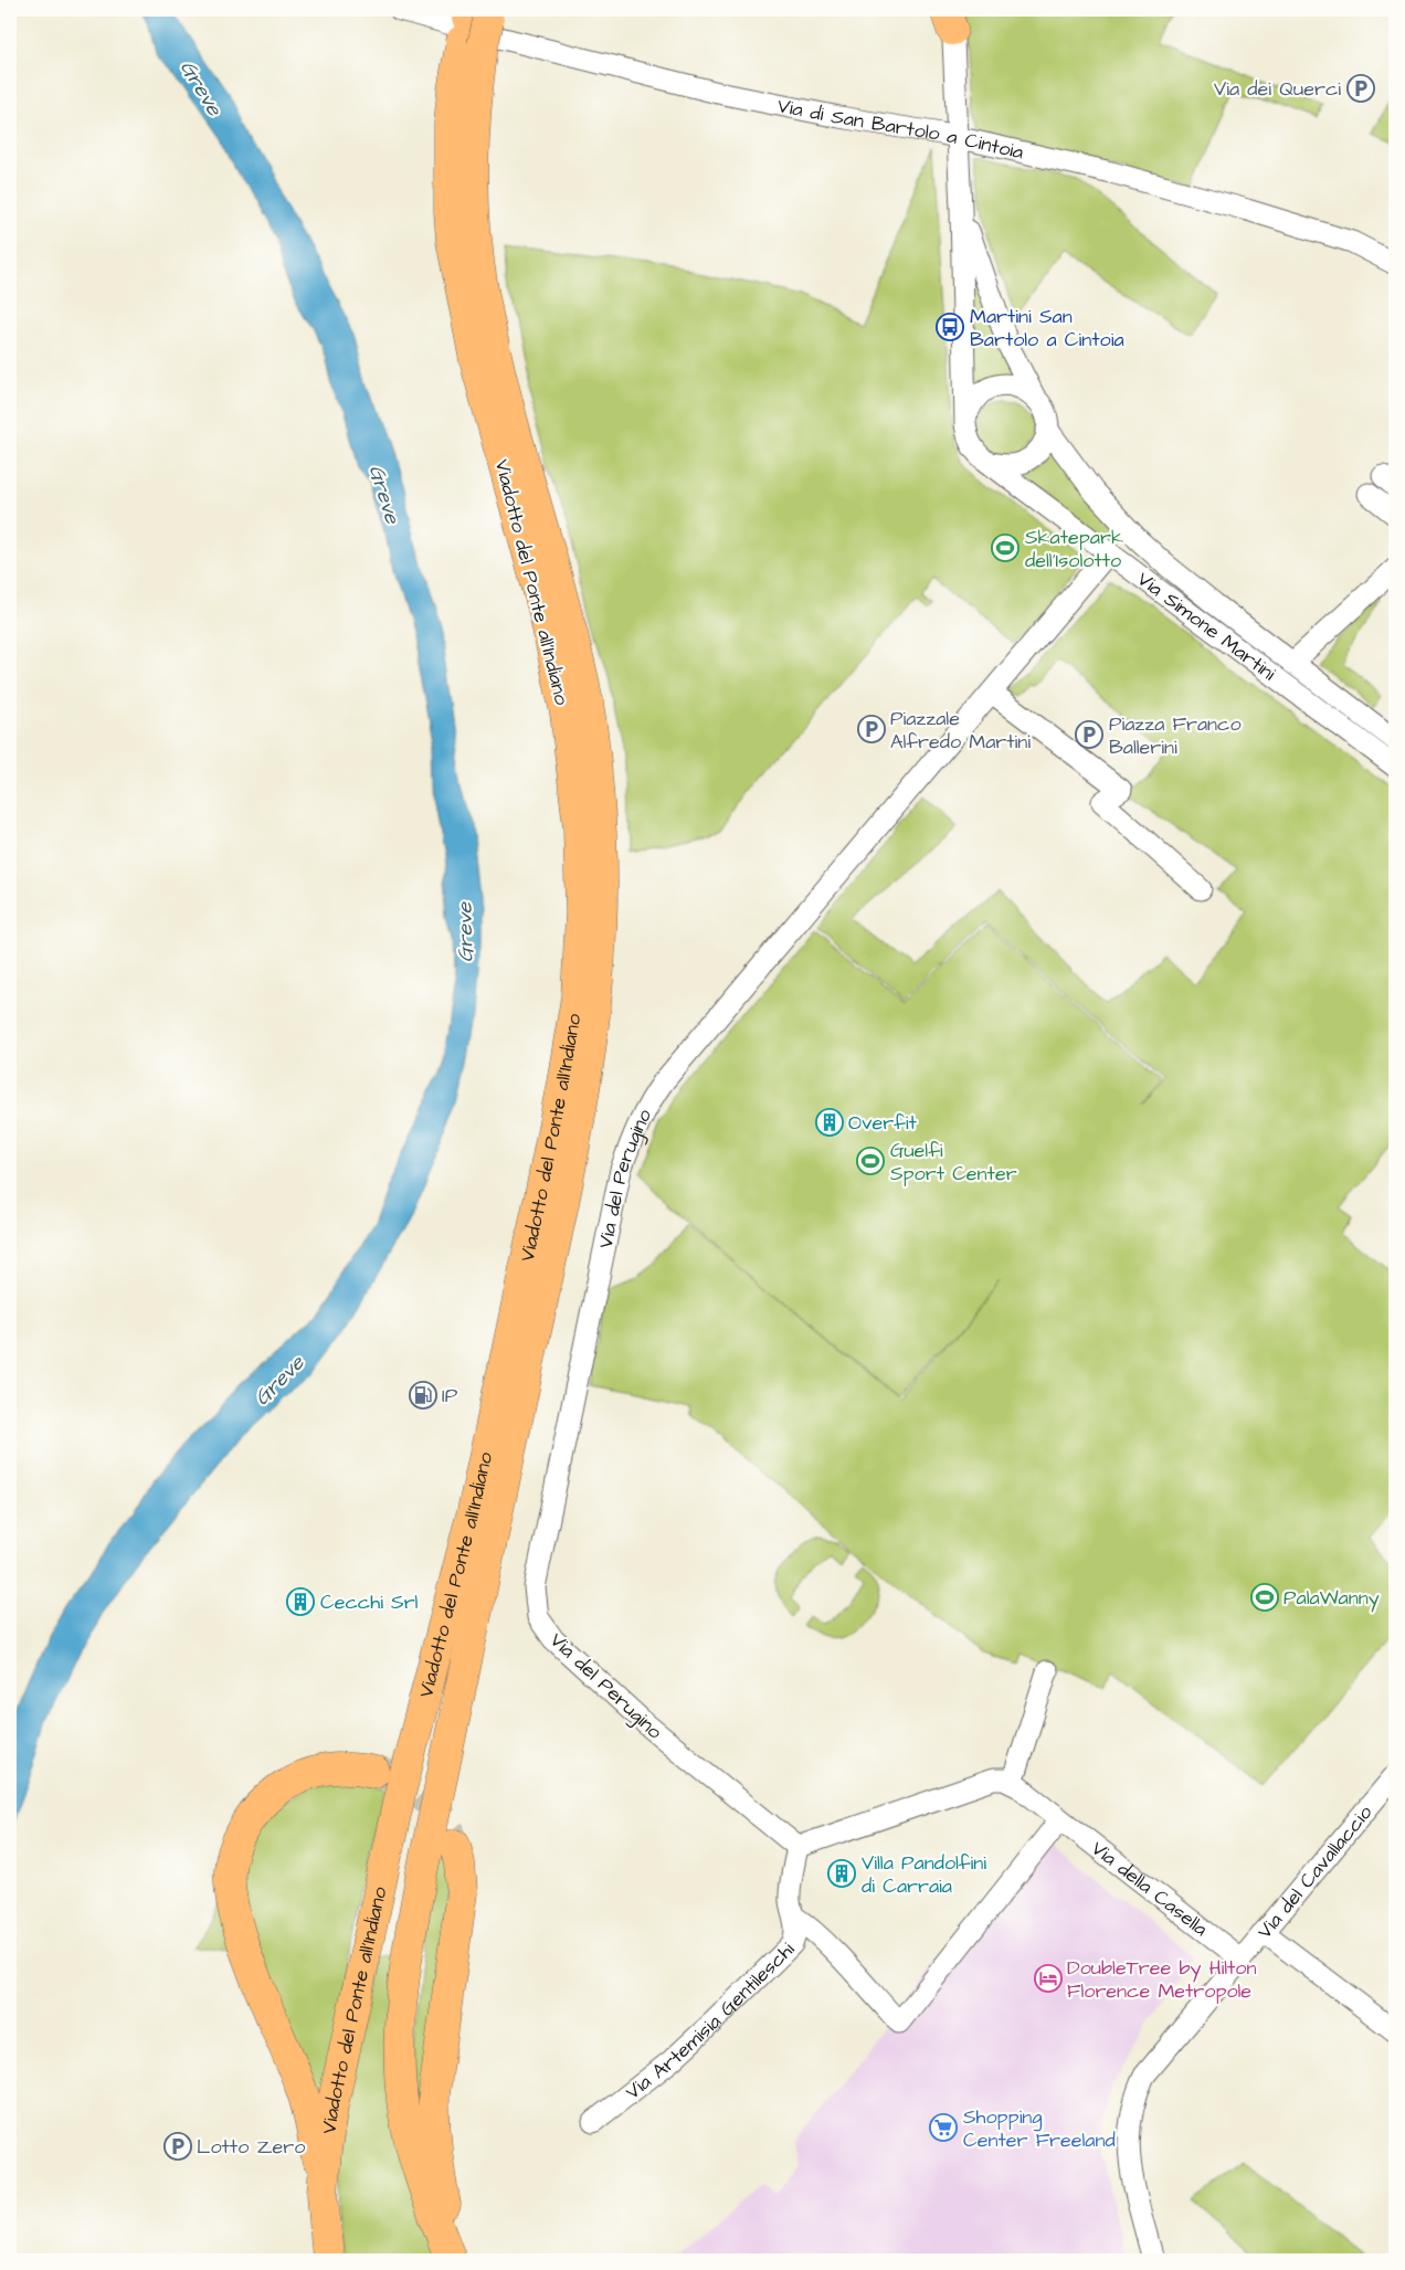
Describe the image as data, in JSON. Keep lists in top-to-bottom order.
{
  "streets": {
    "highway": ["Viadotto del Ponte all'Indiano"],
    "street": [
      "Via di San Bartolo a Cintoia",
      "Via Simone Martini",
      "Via del Perugino",
      "Via del Cavallaccio",
      "Via della Casella",
      "Via Artemisia Gentileschi"
    ]
  },
  "crossings": [
    ["Via di San Bartolo a Cintoia", "Viadotto del Ponte all'Indiano"],
    ["Via di San Bartolo a Cintoia", "Via Simone Martini"],
    ["Via Simone Martini", "Via del Perugino"],
    ["Via del Perugino", "Via Artemisia Gentileschi"],
    ["Via del Cavallaccio", "Via della Casella"]
  ],
  "water": ["Greve"],
  "places": {
    "parking": [
      "Via dei Querci",
      "Piazzale Alfredo Martini",
      "Piazza Franco Ballerini",
      "Lotto Zero"
    ],
    "bus stop": ["Martini San Bartolo a Cintoia"],
    "sports": ["Skatepark dell'Isolotto", "Guelfi Sport Center", "PalaWanny"],
    "building": ["Overfit", "Cecchi Srl", "Villa Pandolfini di Carraia"],
    "fuel station": ["IP"],
    "hotel": ["DoubleTree by Hilton Florence Metropole"],
    "supermarket": ["Shopping Center Freeland"]
  }
}
